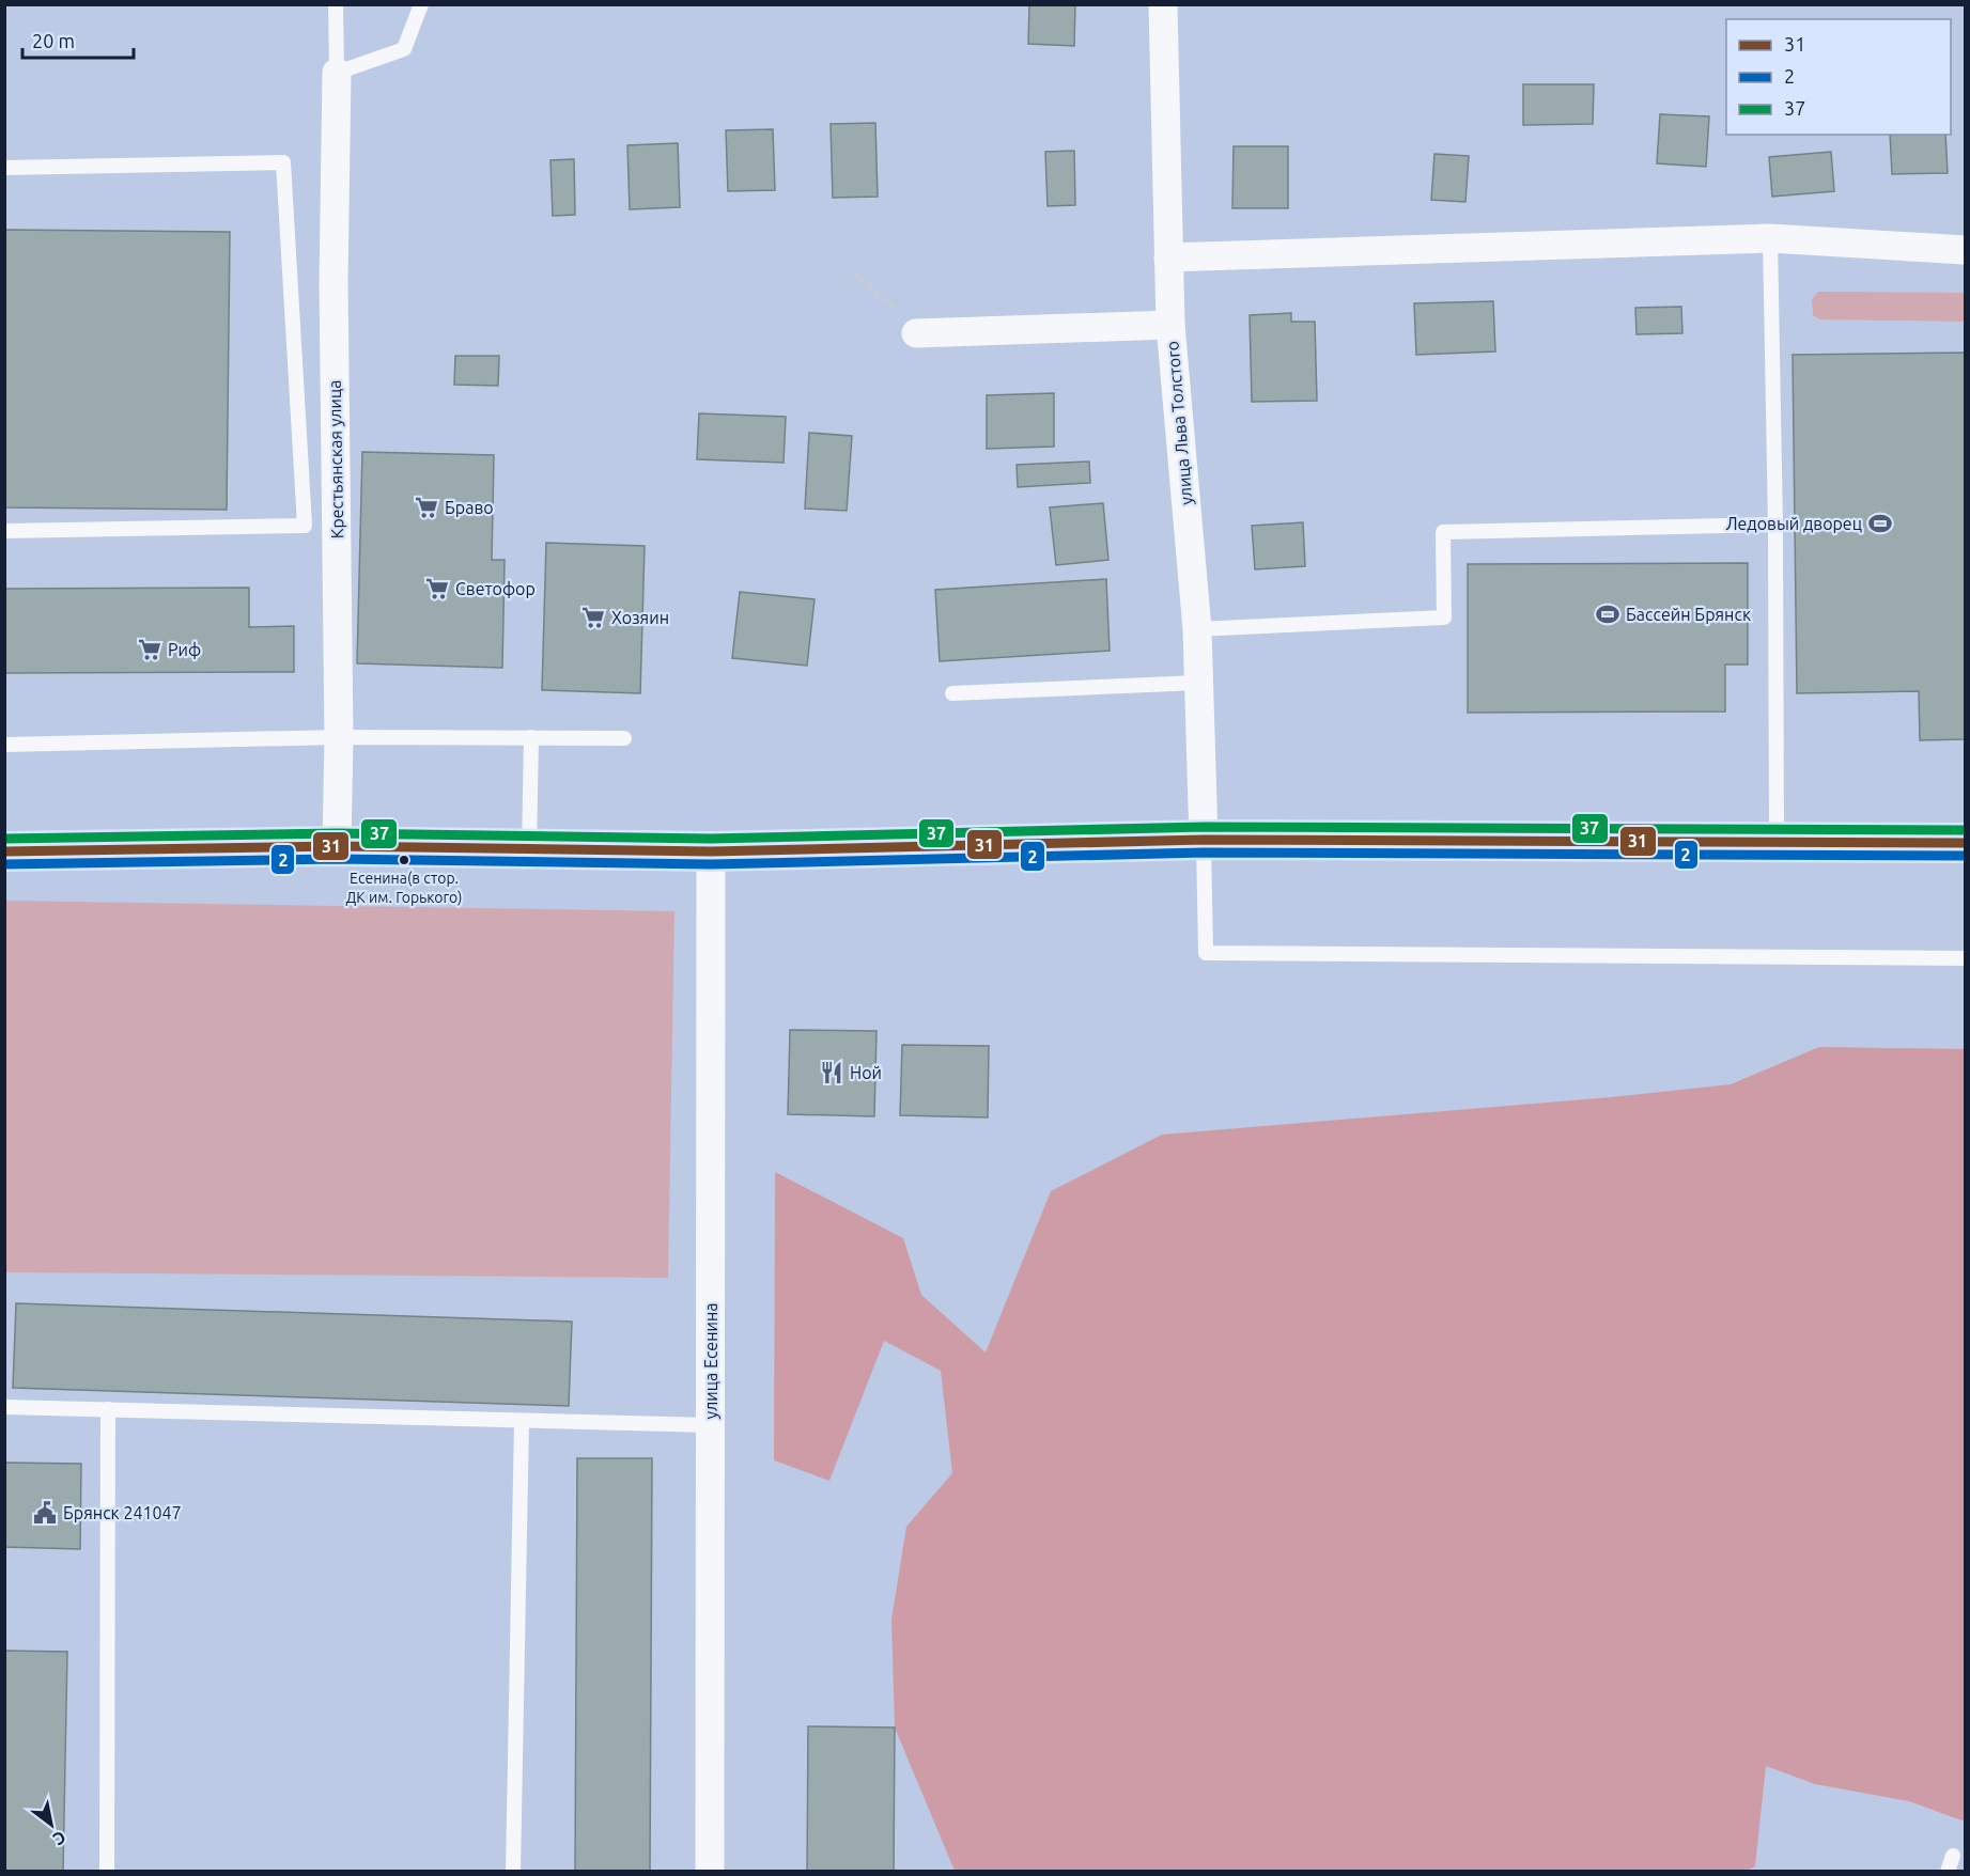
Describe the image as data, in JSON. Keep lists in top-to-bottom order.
{
  "streets": {
    "street": ["улица Льва Толстого", "Крестьянская улица", "улица Есенина"]
  },
  "places": {
    "supermarket": [
      "Браво",
      "Светофор",
      "Хозяин",
      "Риф"
    ],
    "sports": ["Ледовый дворец", "Бассейн Брянск"],
    "other": ["Есенина(в стор. ДК им. Горького)"],
    "restaurant": ["Ной"],
    "public building": ["Брянск 241047"]
  },
  "lines": ["transit line 37", "transit line 31", "transit line 2"],
  "legend": ["31", "2", "37"],
  "scale_bar": "20 m",
  "north": "bottom right"
}
